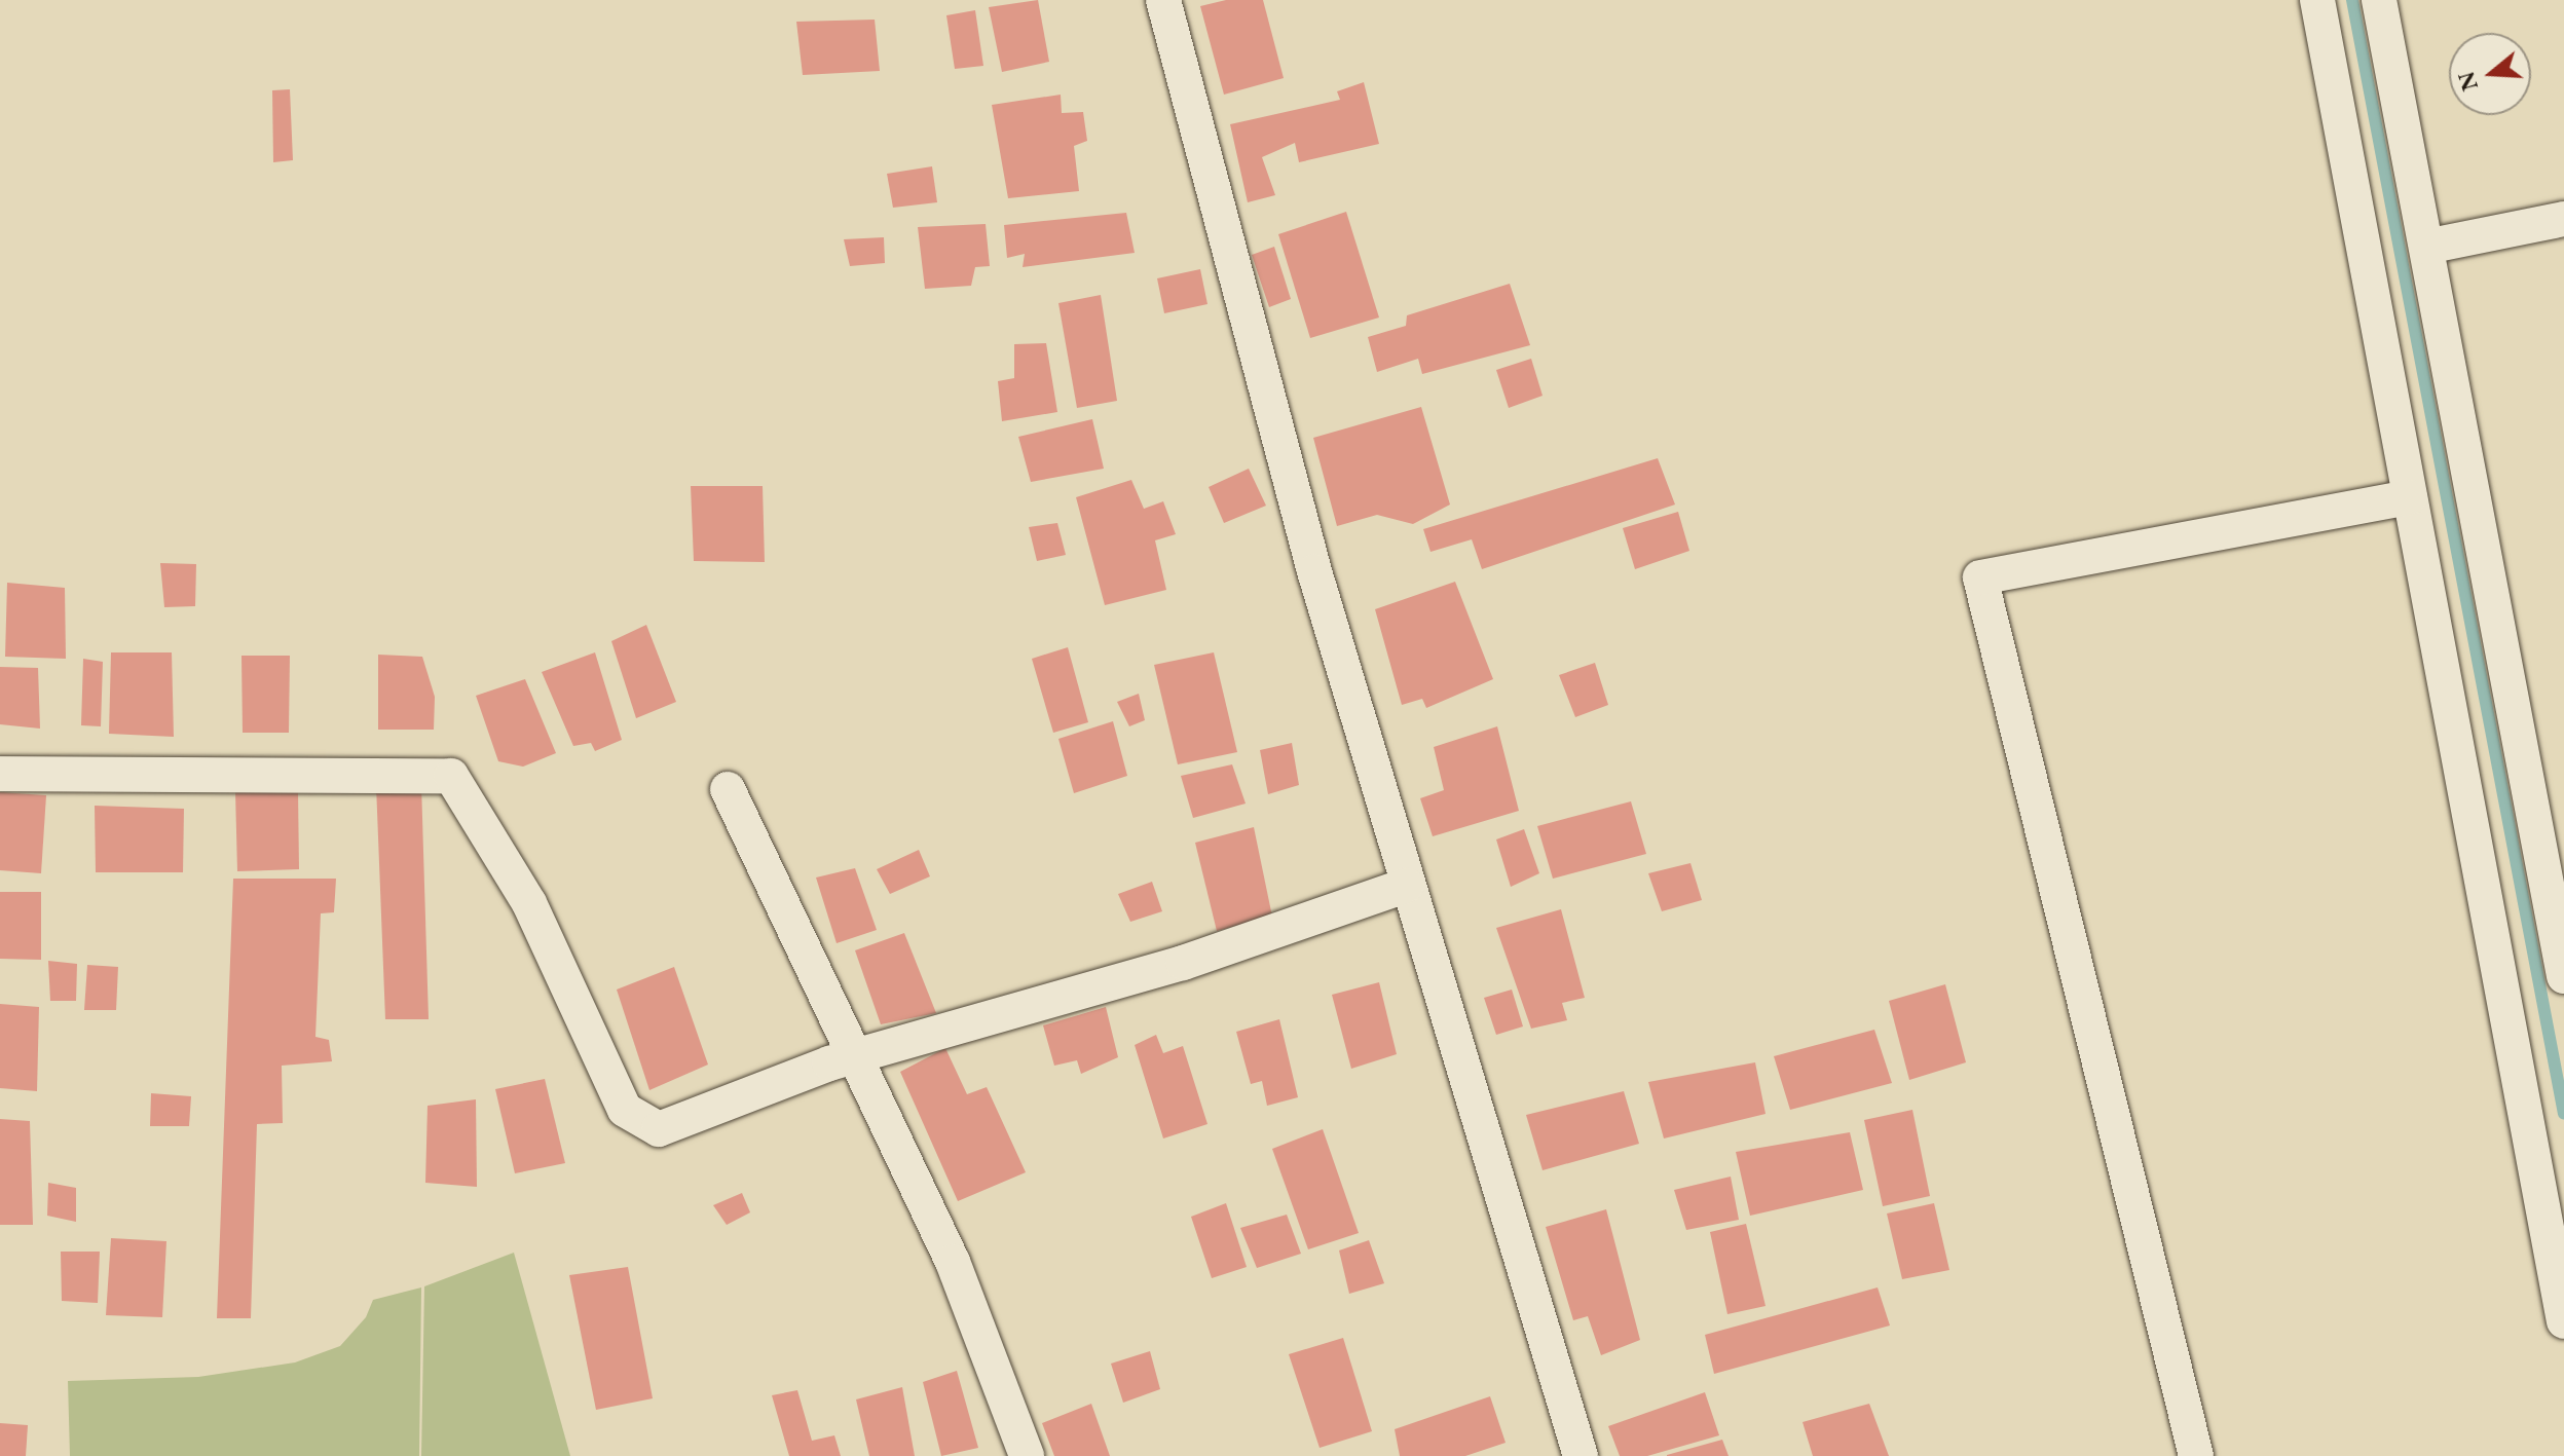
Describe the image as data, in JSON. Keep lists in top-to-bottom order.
{
  "north": "left"
}
